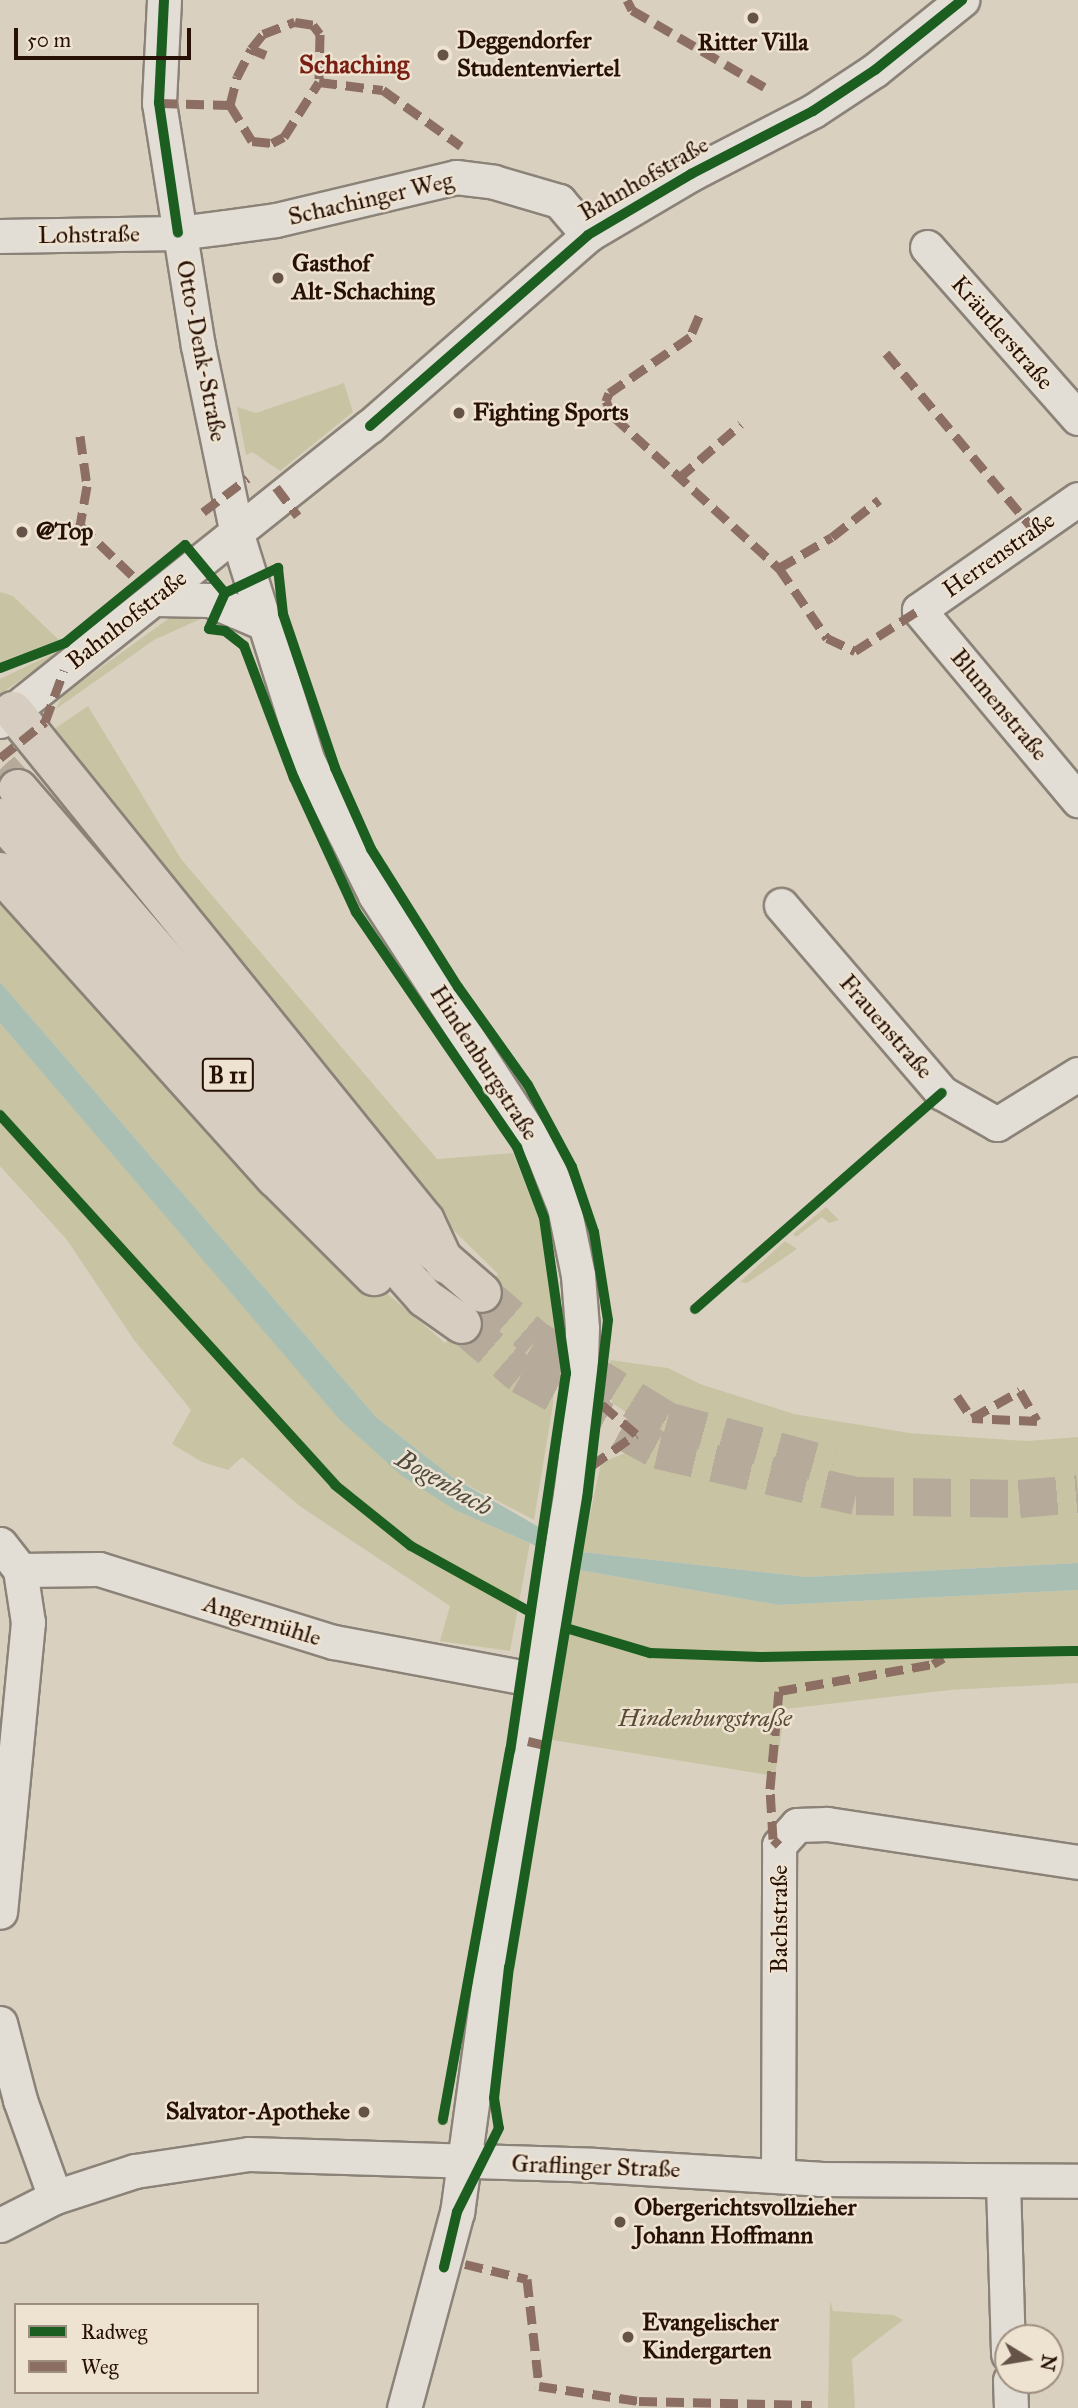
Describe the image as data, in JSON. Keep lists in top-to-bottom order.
{
  "streets": {
    "highway": ["B 11"],
    "street": [
      "Bahnhofstraße",
      "Schachinger Weg",
      "Lohstraße",
      "Kräutlerstraße",
      "Otto-Denk-Straße",
      "Herrenstraße",
      "Blumenstraße",
      "Frauenstraße",
      "Hindenburgstraße",
      "Angermühle",
      "Bachstraße",
      "Graflinger Straße"
    ]
  },
  "crossings": [
    ["Bahnhofstraße", "Schachinger Weg"],
    ["Bahnhofstraße", "Otto-Denk-Straße"],
    ["Bahnhofstraße", "Hindenburgstraße"],
    ["Bahnhofstraße", "B 11"],
    ["Schachinger Weg", "Lohstraße"],
    ["Schachinger Weg", "Otto-Denk-Straße"],
    ["Lohstraße", "Otto-Denk-Straße"],
    ["Otto-Denk-Straße", "Hindenburgstraße"],
    ["Herrenstraße", "Blumenstraße"],
    ["Hindenburgstraße", "Angermühle"],
    ["Hindenburgstraße", "Graflinger Straße"],
    ["Bachstraße", "Graflinger Straße"]
  ],
  "districts": ["Schaching"],
  "water": ["Bogenbach"],
  "parks": ["Hindenburgstraße"],
  "places": [
    "Ritter Villa",
    "Deggendorfer Studentenviertel",
    "Gasthof Alt-Schaching",
    "Fighting Sports",
    "@Top",
    "Salvator-Apotheke",
    "Obergerichtsvollzieher Johann Hoffmann",
    "Evangelischer Kindergarten"
  ],
  "legend": ["Radweg", "Weg"],
  "scale_bar": "50 m",
  "north": "right"
}
